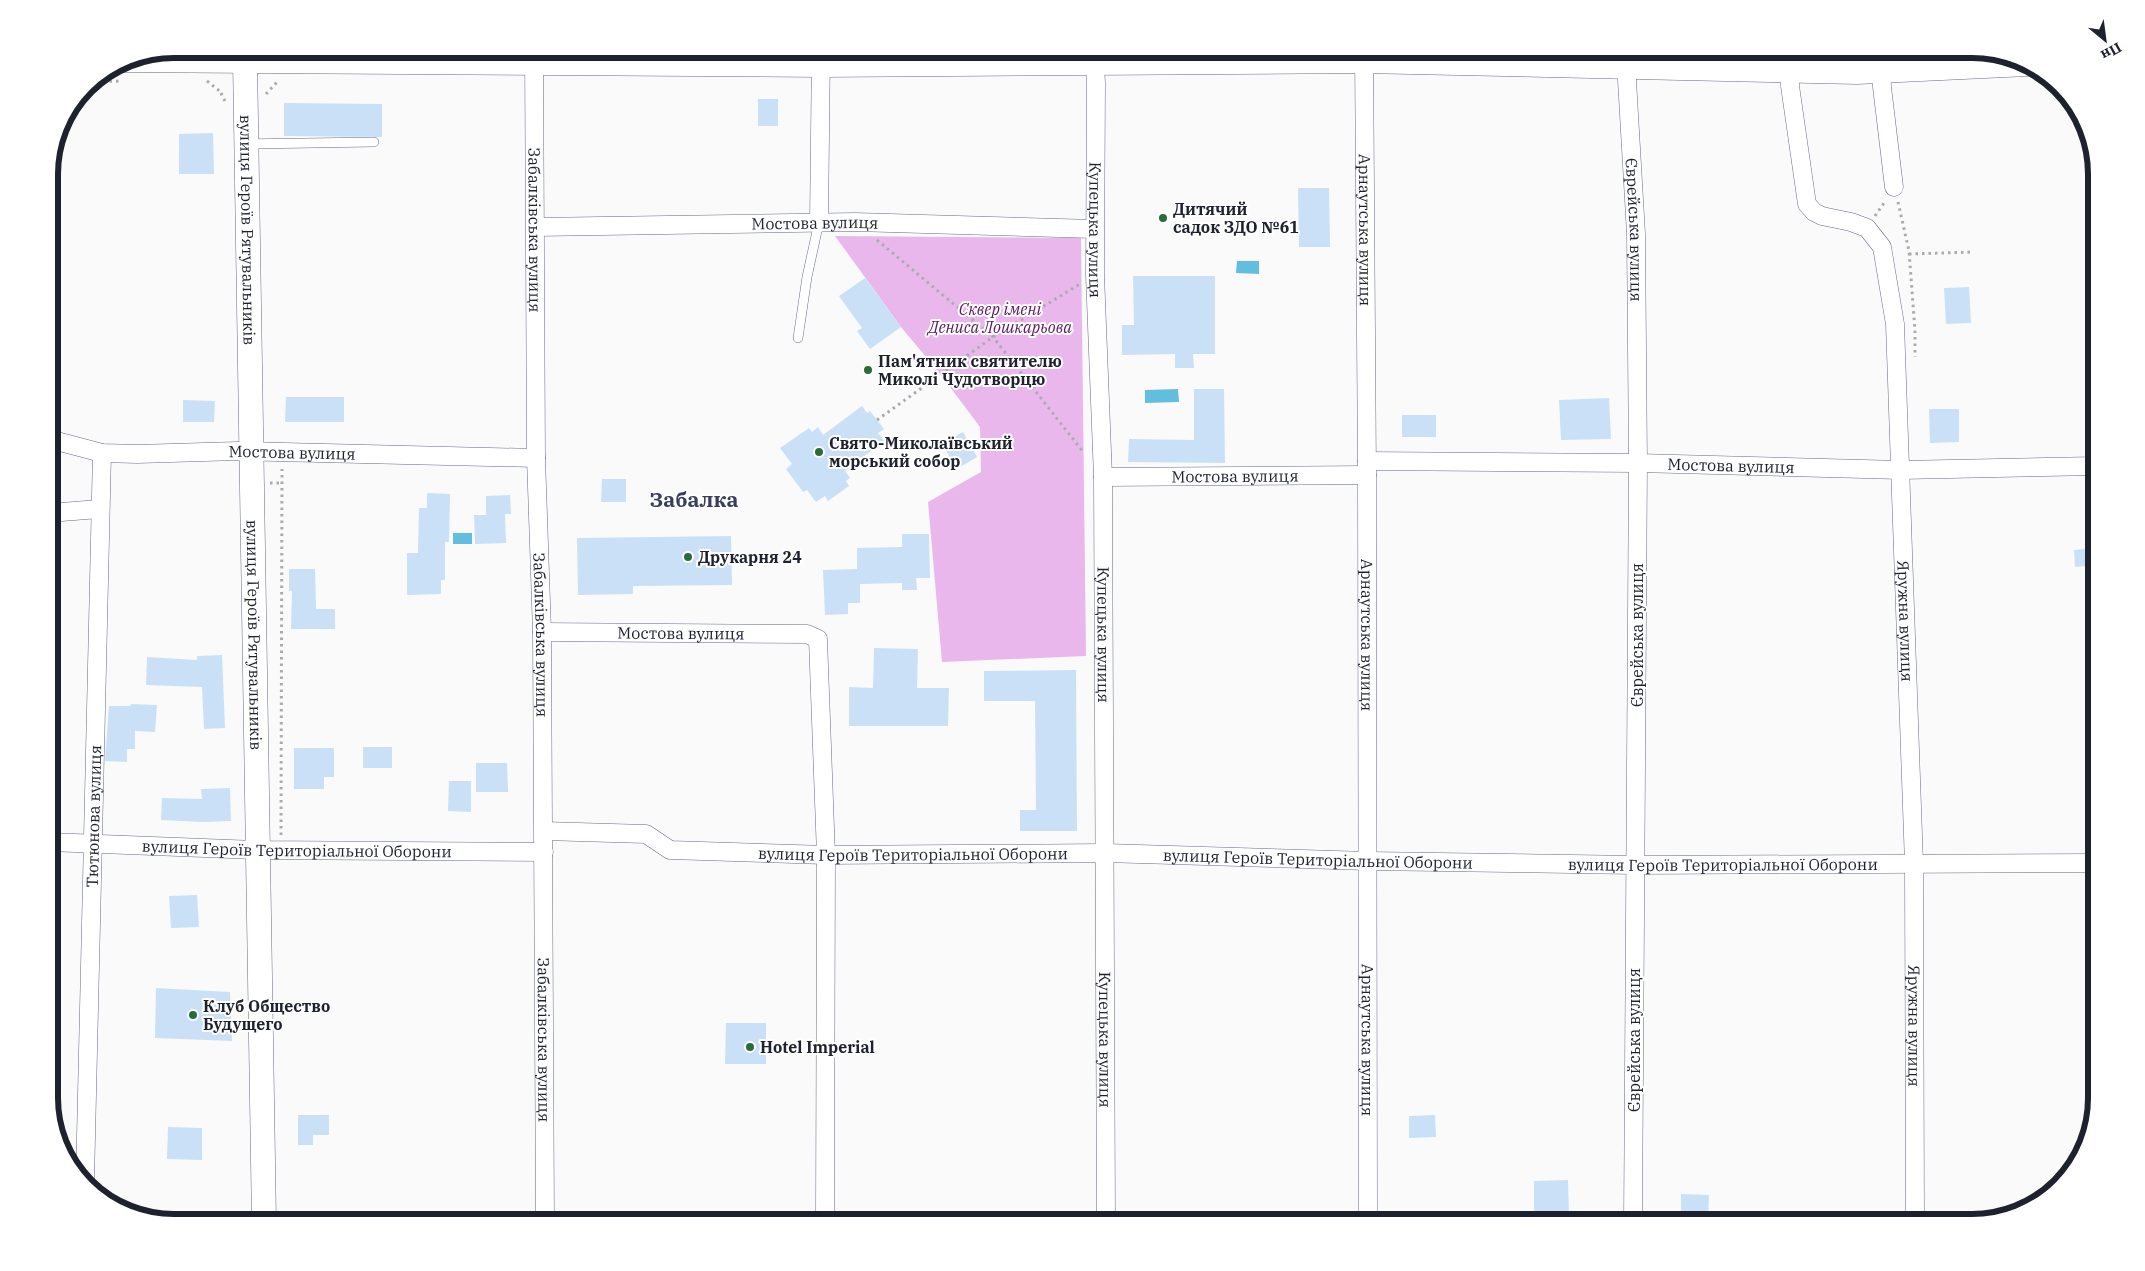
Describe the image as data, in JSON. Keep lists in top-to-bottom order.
{
  "streets": {
    "street": [
      "Мостова вулиця",
      "Арнаутська вулиця",
      "Єврейська вулиця",
      "вулиця Героїв Рятувальників",
      "Забалківська вулиця",
      "Купецька вулиця",
      "Яружна вулиця",
      "Тютюнова вулиця",
      "вулиця Героїв Територіальної Оборони"
    ]
  },
  "crossings": [
    ["Мостова вулиця", "Арнаутська вулиця"],
    ["Мостова вулиця", "Єврейська вулиця"],
    ["Мостова вулиця", "вулиця Героїв Рятувальників"],
    ["Мостова вулиця", "Забалківська вулиця"],
    ["Мостова вулиця", "Купецька вулиця"],
    ["Мостова вулиця", "Яружна вулиця"],
    ["Мостова вулиця", "Тютюнова вулиця"],
    ["Мостова вулиця", "вулиця Героїв Територіальної Оборони"],
    ["Арнаутська вулиця", "вулиця Героїв Територіальної Оборони"],
    ["Єврейська вулиця", "вулиця Героїв Територіальної Оборони"],
    ["вулиця Героїв Рятувальників", "вулиця Героїв Територіальної Оборони"],
    ["Забалківська вулиця", "вулиця Героїв Територіальної Оборони"],
    ["Купецька вулиця", "вулиця Героїв Територіальної Оборони"],
    ["Яружна вулиця", "вулиця Героїв Територіальної Оборони"],
    ["Тютюнова вулиця", "вулиця Героїв Територіальної Оборони"]
  ],
  "districts": ["Забалка"],
  "parks": ["Сквер імені Дениса Лошкарьова"],
  "places": [
    "Дитячий садок ЗДО №61",
    "Пам'ятник святителю Миколі Чудотворцю",
    "Свято-Миколаївський морський собор",
    "Друкарня 24",
    "Клуб Общество Будущего",
    "Hotel Imperial"
  ],
  "north": "bottom right"
}
